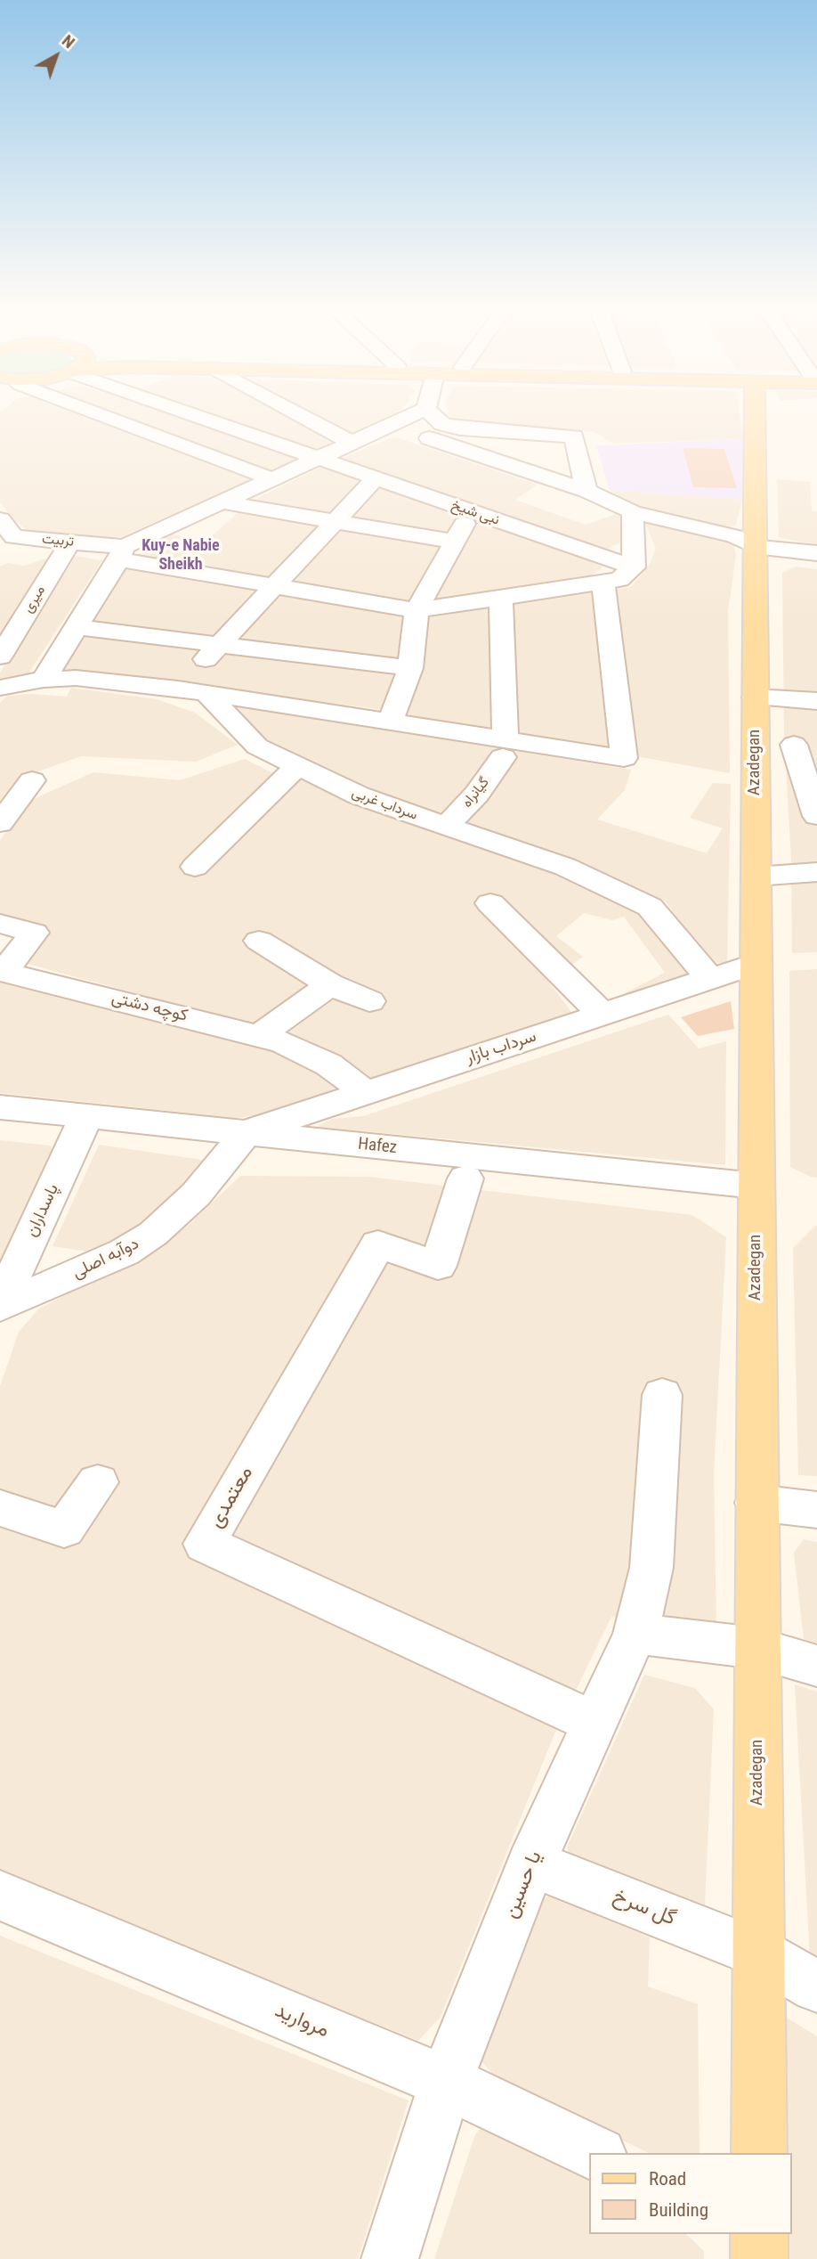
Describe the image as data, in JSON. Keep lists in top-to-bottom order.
{
  "streets": {
    "main road": ["Azadegan"],
    "street": [
      "نبی شیخ",
      "تربیت",
      "میری",
      "گیانراه",
      "سرداب غربی",
      "کوچه دشتی",
      "سرداب بازار",
      "Hafez",
      "پاسداران",
      "دوآبه اصلی",
      "معتمدی",
      "یا حسین",
      "گل سرخ",
      "مروارید"
    ]
  },
  "crossings": [
    ["نبی شیخ", "تربیت"],
    ["تربیت", "میری"],
    ["Azadegan", "سرداب بازار"],
    ["Azadegan", "Hafez"],
    ["Azadegan", "گل سرخ"],
    ["گیانراه", "سرداب غربی"],
    ["سرداب غربی", "سرداب بازار"],
    ["کوچه دشتی", "سرداب بازار"],
    ["سرداب بازار", "Hafez"],
    ["سرداب بازار", "دوآبه اصلی"],
    ["Hafez", "پاسداران"],
    ["Hafez", "دوآبه اصلی"],
    ["پاسداران", "دوآبه اصلی"],
    ["معتمدی", "یا حسین"],
    ["یا حسین", "گل سرخ"],
    ["یا حسین", "مروارید"]
  ],
  "districts": ["Kuy-e Nabie Sheikh"],
  "legend": ["Road", "Building"],
  "north": "top right"
}
